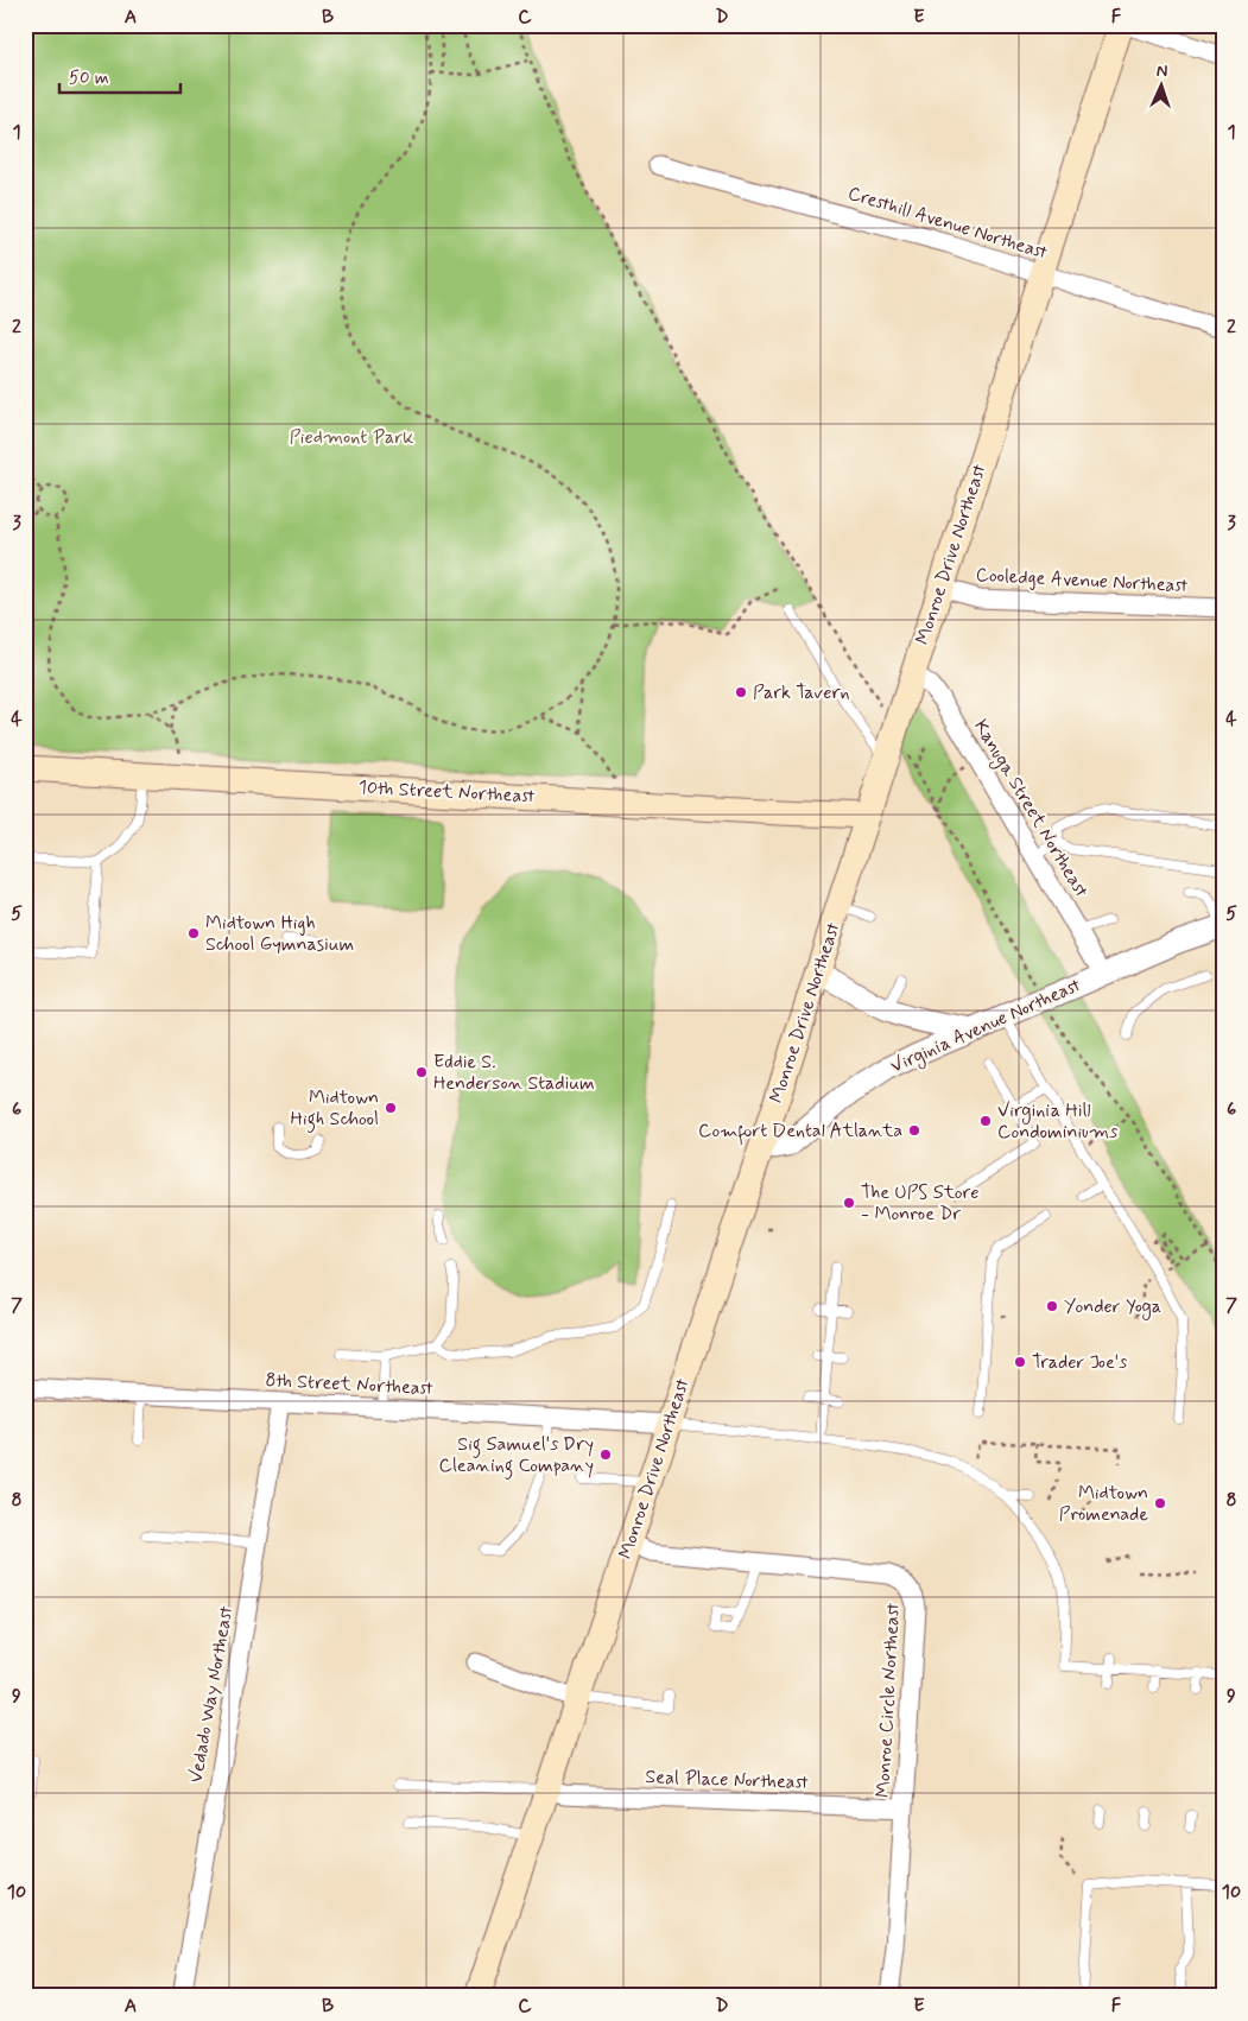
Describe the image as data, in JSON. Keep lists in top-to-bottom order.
{
  "streets": {
    "main road": ["Monroe Drive Northeast", "10th Street Northeast"],
    "street": [
      "Cresthill Avenue Northeast",
      "Cooledge Avenue Northeast",
      "Kanuga Street Northeast",
      "Virginia Avenue Northeast",
      "8th Street Northeast",
      "Vedado Way Northeast",
      "Monroe Circle Northeast",
      "Seal Place Northeast"
    ]
  },
  "crossings": [
    ["Cresthill Avenue Northeast", "Monroe Drive Northeast"],
    ["Monroe Drive Northeast", "Cooledge Avenue Northeast"],
    ["Monroe Drive Northeast", "10th Street Northeast"],
    ["Monroe Drive Northeast", "Kanuga Street Northeast"],
    ["Monroe Drive Northeast", "Virginia Avenue Northeast"],
    ["Monroe Drive Northeast", "8th Street Northeast"],
    ["Monroe Drive Northeast", "Monroe Circle Northeast"],
    ["Monroe Drive Northeast", "Seal Place Northeast"],
    ["Kanuga Street Northeast", "Virginia Avenue Northeast"],
    ["8th Street Northeast", "Vedado Way Northeast"],
    ["Monroe Circle Northeast", "Seal Place Northeast"]
  ],
  "parks": ["Piedmont Park"],
  "places": [
    "Park Tavern",
    "Midtown High School Gymnasium",
    "Eddie S. Henderson Stadium",
    "Midtown High School",
    "Virginia Hill Condominiums",
    "Comfort Dental Atlanta",
    "The UPS Store - Monroe Dr",
    "Yonder Yoga",
    "Trader Joe's",
    "Sig Samuel's Dry Cleaning Company",
    "Midtown Promenade"
  ],
  "scale_bar": "50 m",
  "north": "top",
  "grid": {
    "columns": [
      "A",
      "B",
      "C",
      "D",
      "E",
      "F"
    ],
    "rows": [
      "1",
      "2",
      "3",
      "4",
      "5",
      "6",
      "7",
      "8",
      "9",
      "10"
    ]
  }
}
